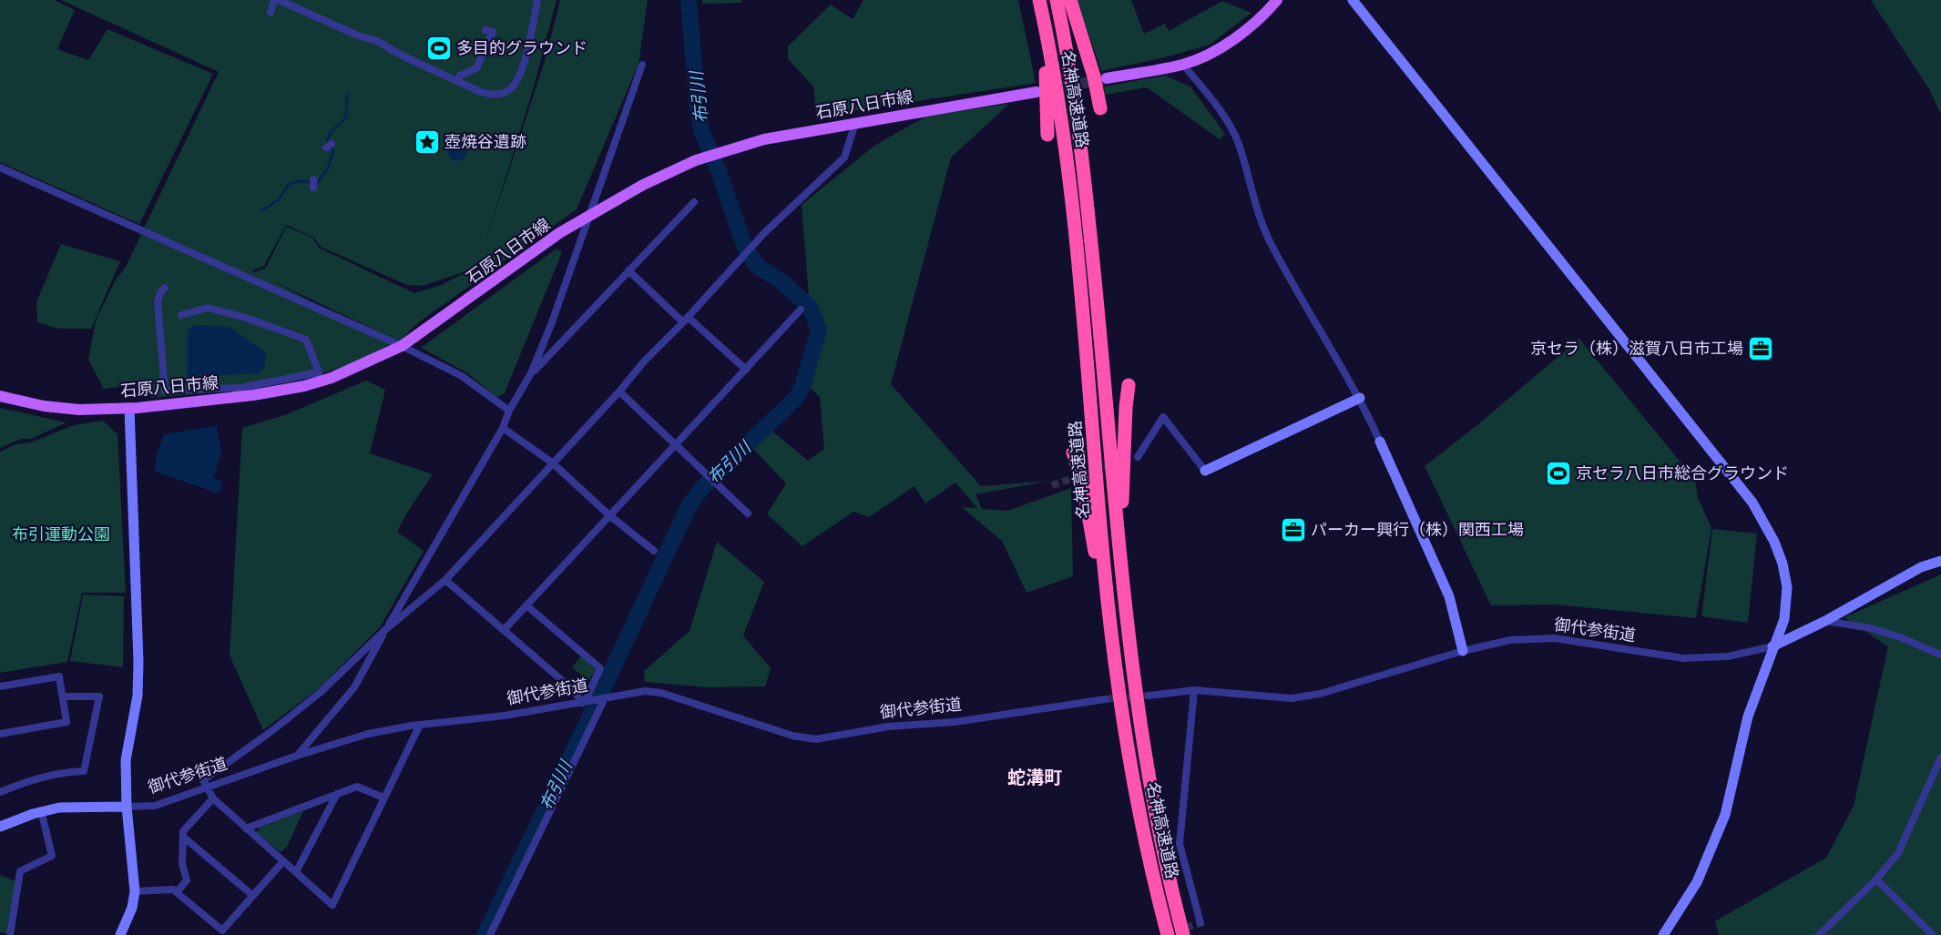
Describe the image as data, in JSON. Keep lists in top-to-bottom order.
{
  "streets": {
    "highway": ["名神高速道路"],
    "main road": ["石原八日市線"],
    "street": ["御代参街道"]
  },
  "districts": ["蛇溝町"],
  "water": ["布引川"],
  "parks": ["布引運動公園"],
  "places": {
    "sports": ["多目的グラウンド", "京セラ八日市総合グラウンド"],
    "place": ["壺焼谷遺跡"],
    "office": ["京セラ（株）滋賀八日市工場", "パーカー興行（株）関西工場"]
  }
}
